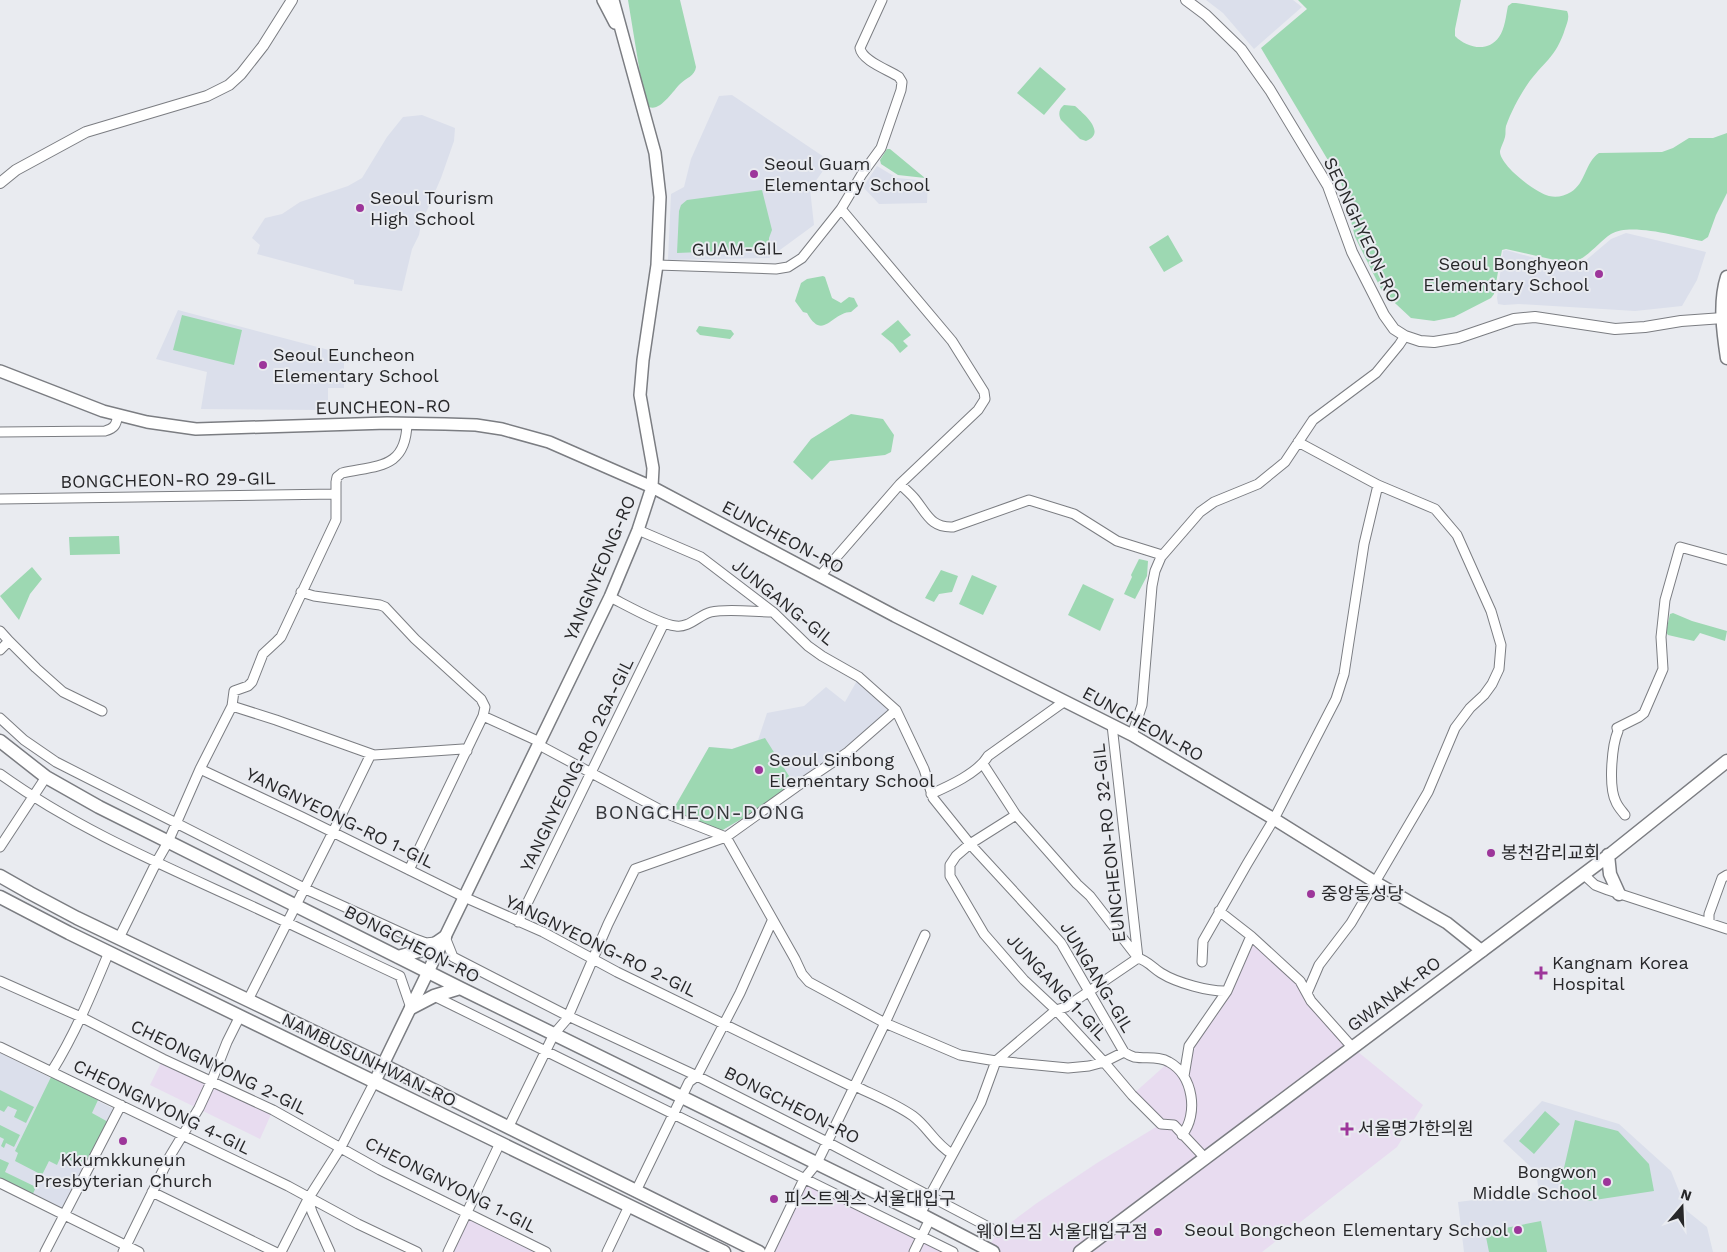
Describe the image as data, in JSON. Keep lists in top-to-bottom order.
{
  "streets": {
    "main road": [
      "EUNCHEON-RO",
      "YANGNYEONG-RO",
      "BONGCHEON-RO",
      "GWANAK-RO",
      "NAMBUSUNHWAN-RO"
    ],
    "street": [
      "SEONGHYEON-RO",
      "GUAM-GIL",
      "BONGCHEON-RO 29-GIL",
      "JUNGANG-GIL",
      "YANGNYEONG-RO 2GA-GIL",
      "YANGNYEONG-RO 1-GIL",
      "EUNCHEON-RO 32-GIL",
      "YANGNYEONG-RO 2-GIL",
      "JUNGANG 1-GIL",
      "CHEONGNYONG 2-GIL",
      "CHEONGNYONG 4-GIL",
      "CHEONGNYONG 1-GIL"
    ]
  },
  "crossings": [
    ["GUAM-GIL", "YANGNYEONG-RO"],
    ["EUNCHEON-RO", "YANGNYEONG-RO"],
    ["EUNCHEON-RO", "EUNCHEON-RO 32-GIL"],
    ["EUNCHEON-RO", "GWANAK-RO"],
    ["YANGNYEONG-RO", "JUNGANG-GIL"],
    ["YANGNYEONG-RO", "YANGNYEONG-RO 1-GIL"],
    ["YANGNYEONG-RO", "BONGCHEON-RO"],
    ["YANGNYEONG-RO", "YANGNYEONG-RO 2-GIL"],
    ["YANGNYEONG-RO", "NAMBUSUNHWAN-RO"],
    ["JUNGANG-GIL", "JUNGANG 1-GIL"],
    ["YANGNYEONG-RO 2GA-GIL", "YANGNYEONG-RO 2-GIL"],
    ["YANGNYEONG-RO 1-GIL", "YANGNYEONG-RO 2-GIL"],
    ["CHEONGNYONG 2-GIL", "CHEONGNYONG 1-GIL"]
  ],
  "districts": ["BONGCHEON-DONG"],
  "places": {
    "other": [
      "Seoul Guam Elementary School",
      "Seoul Tourism High School",
      "Seoul Bonghyeon Elementary School",
      "Seoul Euncheon Elementary School",
      "Seoul Sinbong Elementary School",
      "봉천감리교회",
      "중앙동성당",
      "Kkumkkuneun Presbyterian Church",
      "Bongwon Middle School",
      "피스트엑스 서울대입구",
      "Seoul Bongcheon Elementary School",
      "웨이브짐 서울대입구점"
    ],
    "health": ["Kangnam Korea Hospital", "서울명가한의원"]
  },
  "north": "top"
}
